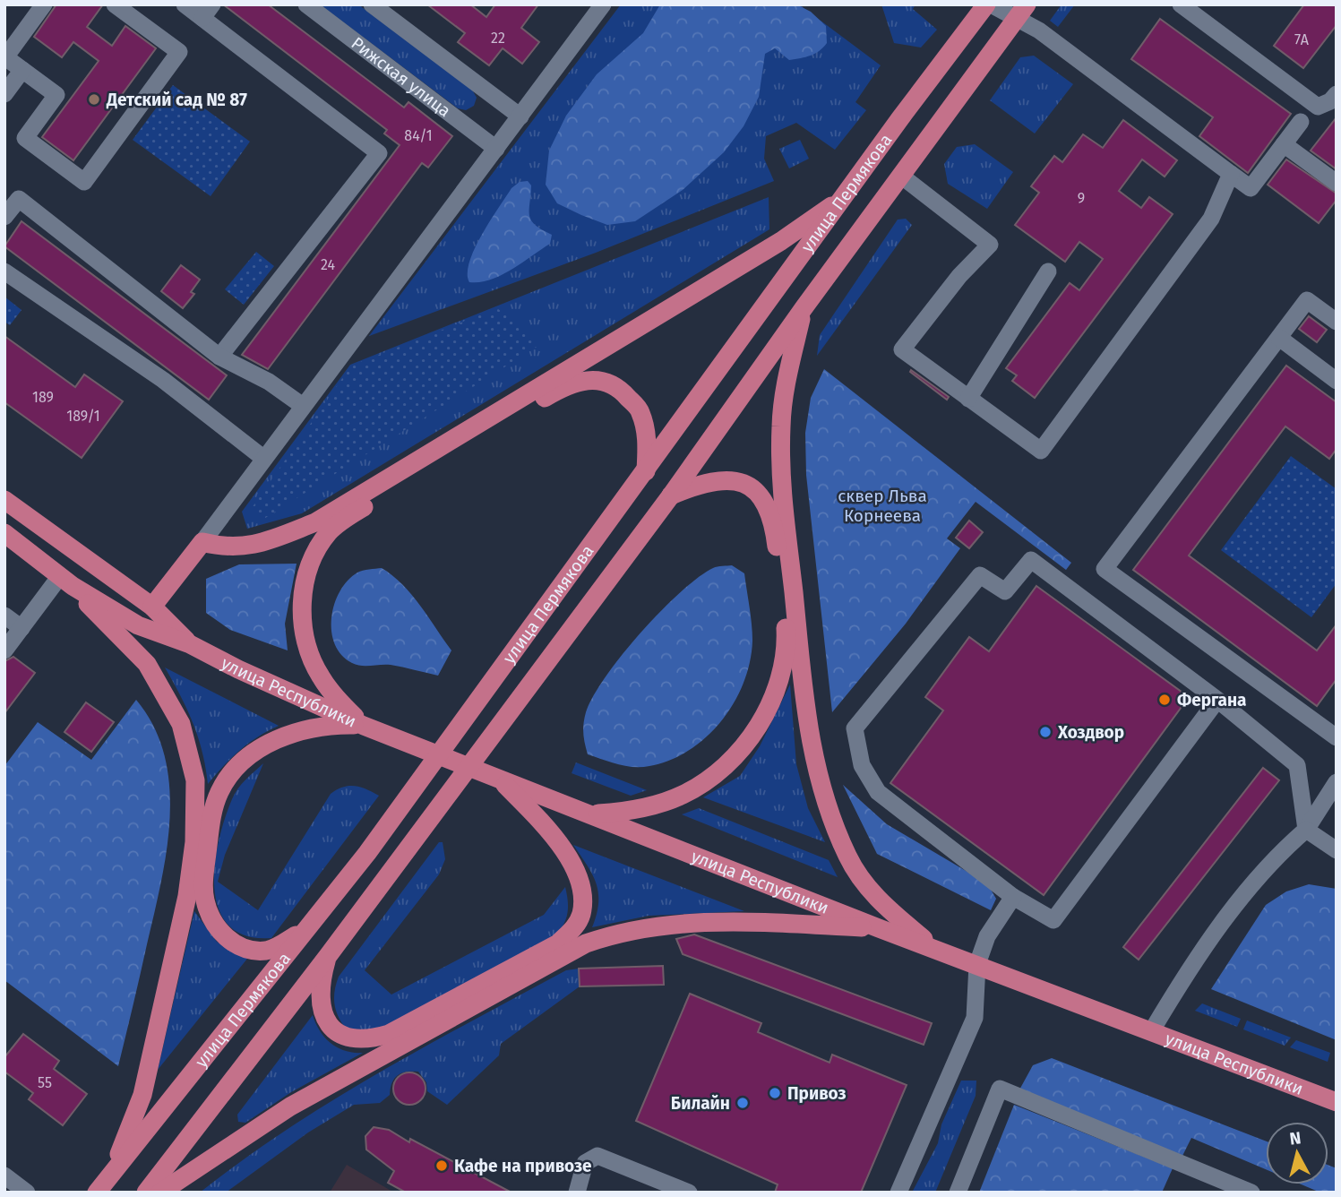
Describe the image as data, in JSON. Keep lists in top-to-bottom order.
{
  "streets": {
    "main road": ["улица Пермякова", "улица Республики"],
    "street": ["Рижская улица"]
  },
  "parks": ["сквер Льва Корнеева"],
  "places": [
    "Детский сад № 87",
    "Фергана",
    "Хоздвор",
    "Привоз",
    "Билайн",
    "Кафе на привозе"
  ],
  "house_numbers": [
    "22",
    "7А",
    "84/1",
    "9",
    "24",
    "189",
    "189/1",
    "55"
  ],
  "north": "top"
}
